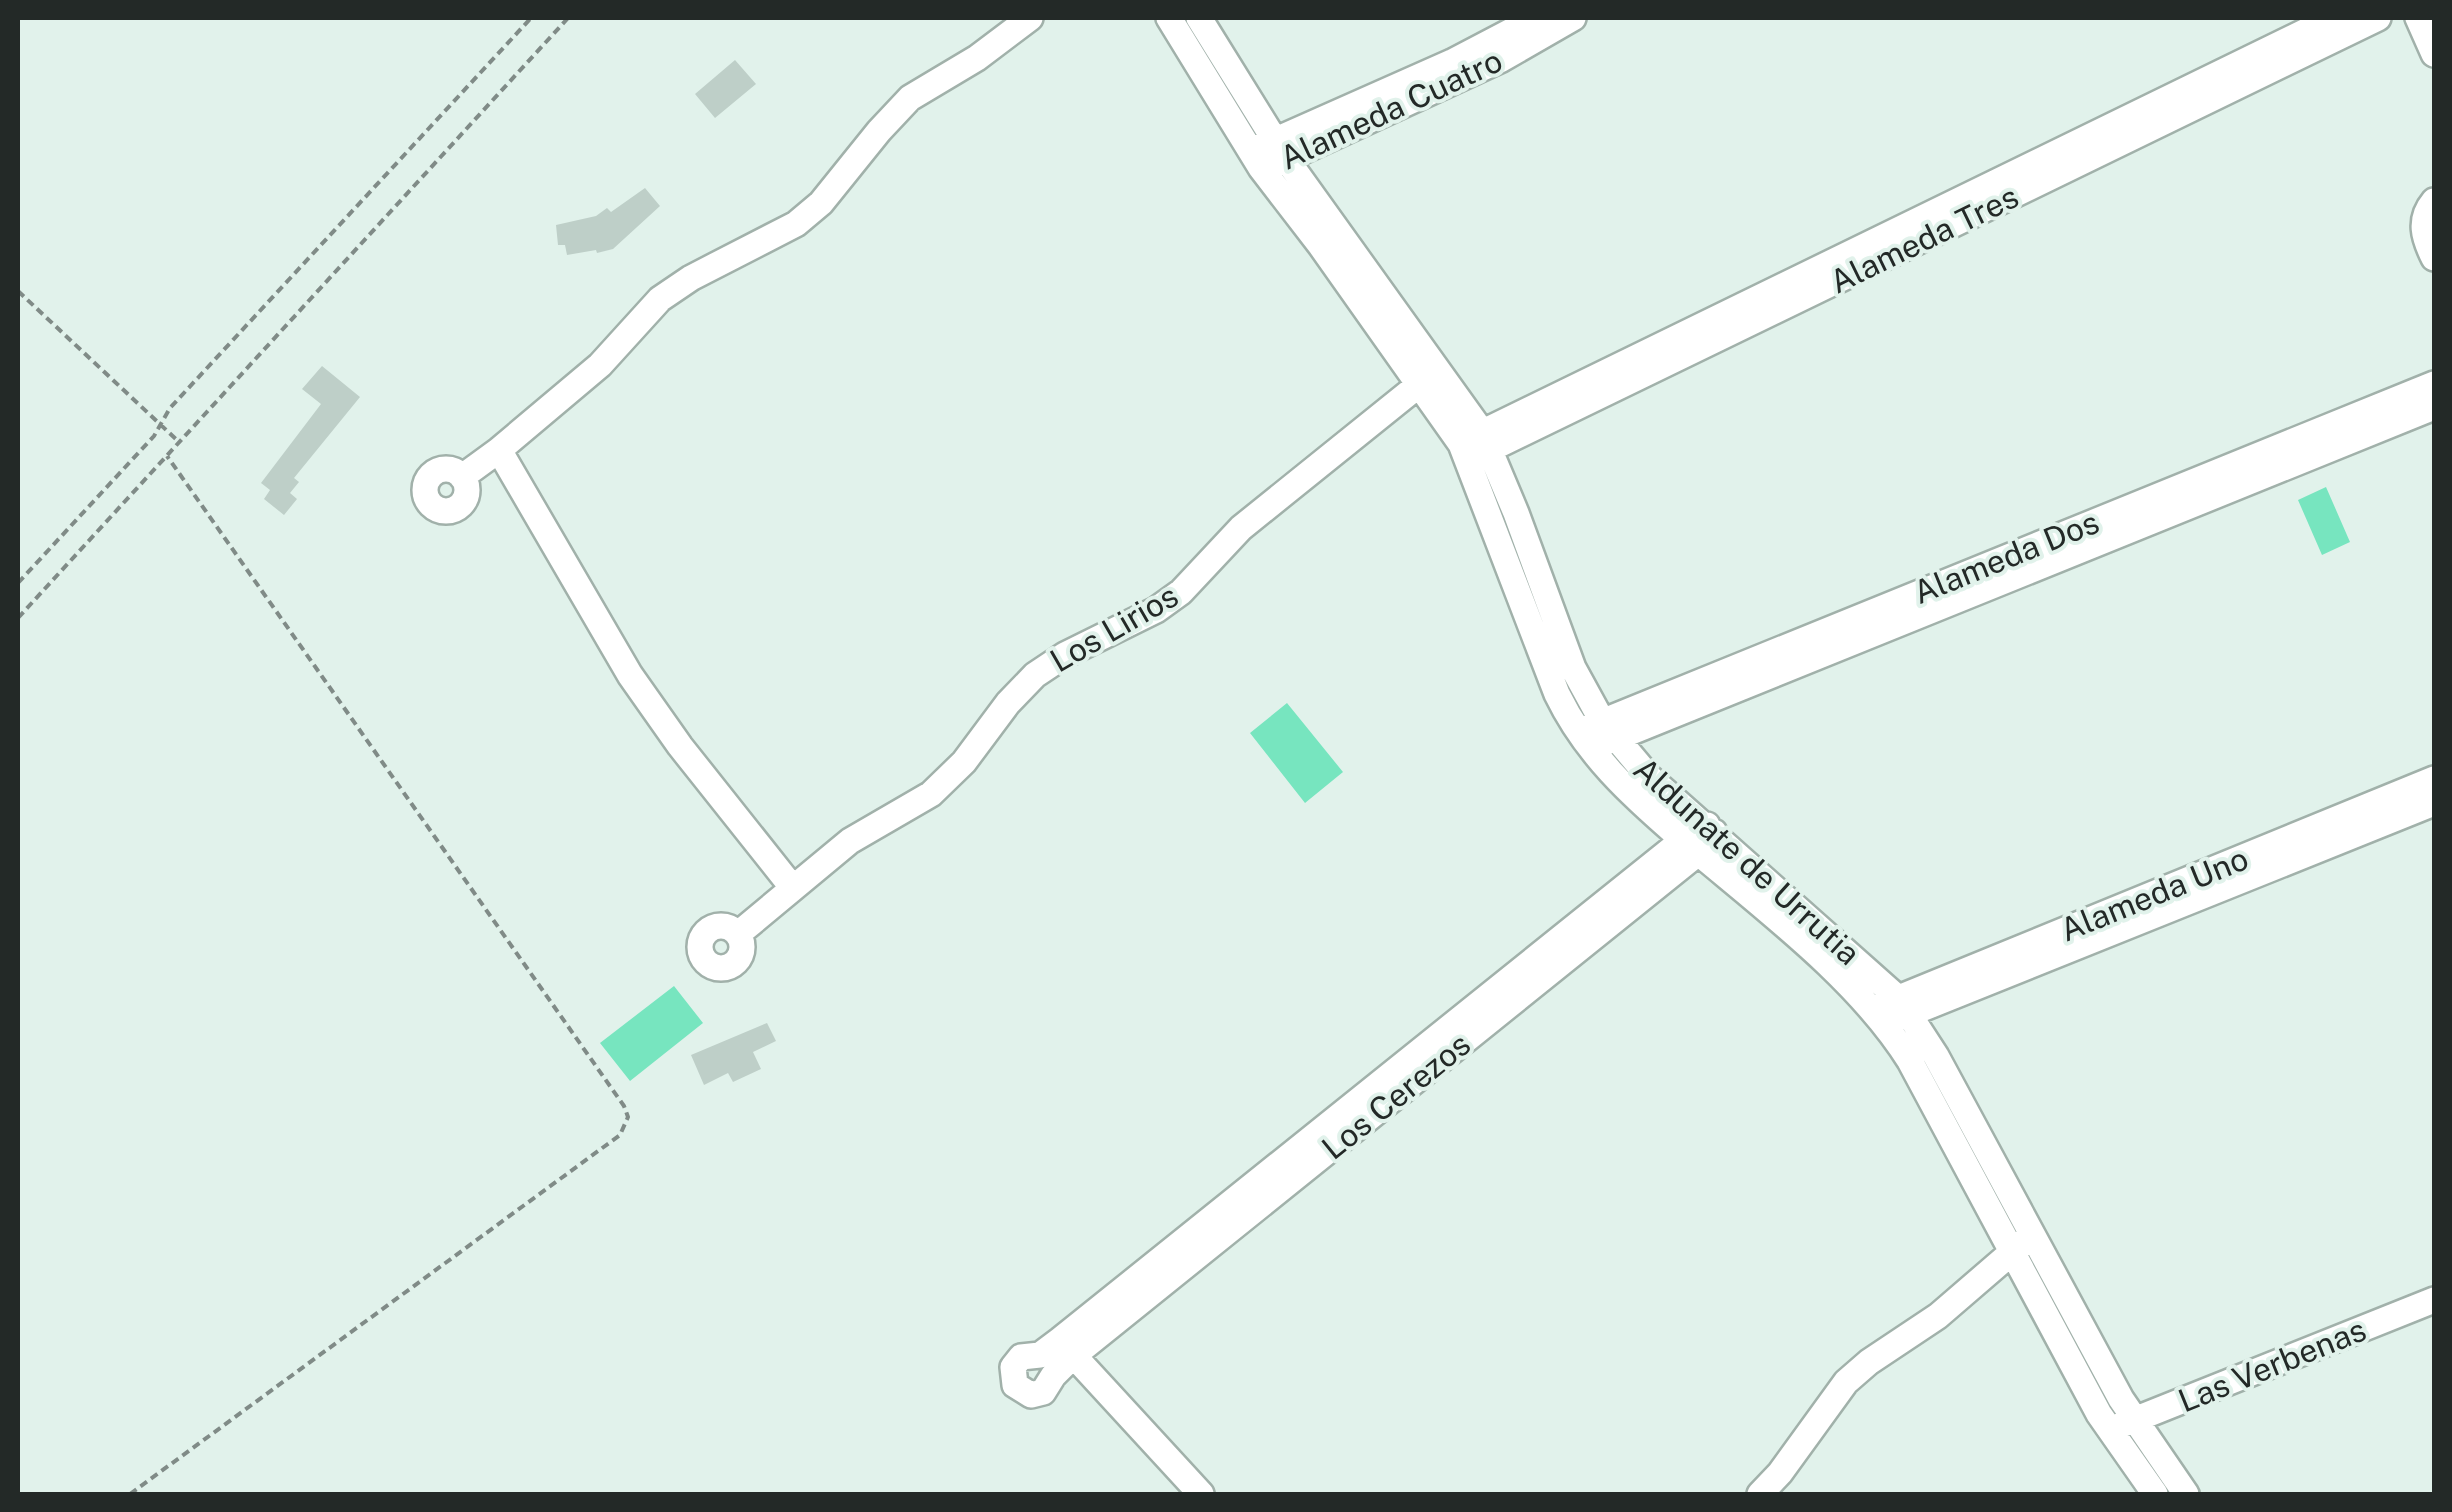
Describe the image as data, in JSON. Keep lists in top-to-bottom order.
{
  "streets": {
    "street": [
      "Alameda Cuatro",
      "Alameda Tres",
      "Alameda Dos",
      "Los Lirios",
      "Aldunate de Urrutia",
      "Alameda Uno",
      "Los Cerezos",
      "Las Verbenas"
    ]
  },
  "crossings": [
    ["Alameda Cuatro", "Aldunate de Urrutia"],
    ["Alameda Tres", "Aldunate de Urrutia"],
    ["Alameda Dos", "Aldunate de Urrutia"],
    ["Los Lirios", "Aldunate de Urrutia"],
    ["Aldunate de Urrutia", "Alameda Uno"],
    ["Aldunate de Urrutia", "Los Cerezos"],
    ["Aldunate de Urrutia", "Las Verbenas"]
  ]
}
